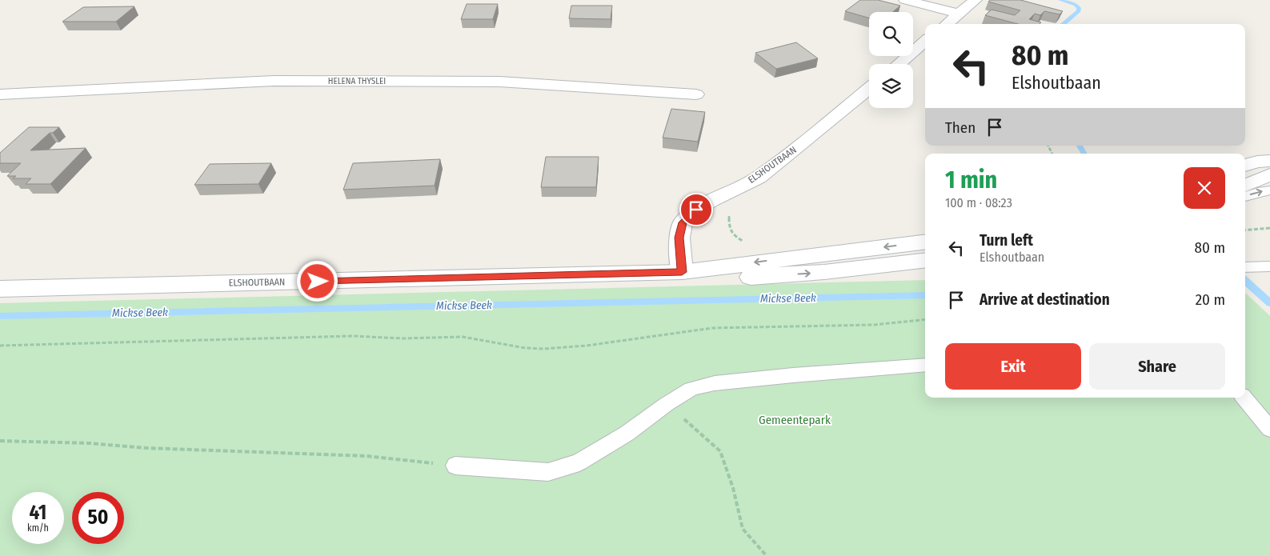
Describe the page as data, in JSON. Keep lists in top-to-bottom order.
{
  "streets": {
    "street": ["HELENA THYSLEI", "ELSHOUTBAAN"]
  },
  "water": ["Mickse Beek"],
  "parks": ["Gemeentepark"],
  "page": {
    "turn": ["80 m", "Elshoutbaan"],
    "then": "Then",
    "heading": ["1 min", "100 m · 08:23"],
    "list": [
      {
        "name": "Turn left",
        "note": "Elshoutbaan",
        "value": "80 m"
      },
      {
        "name": "Arrive at destination",
        "value": "20 m"
      }
    ],
    "buttons": ["Exit", "Share"],
    "speed": "41 km/h",
    "limit": "50"
  }
}
